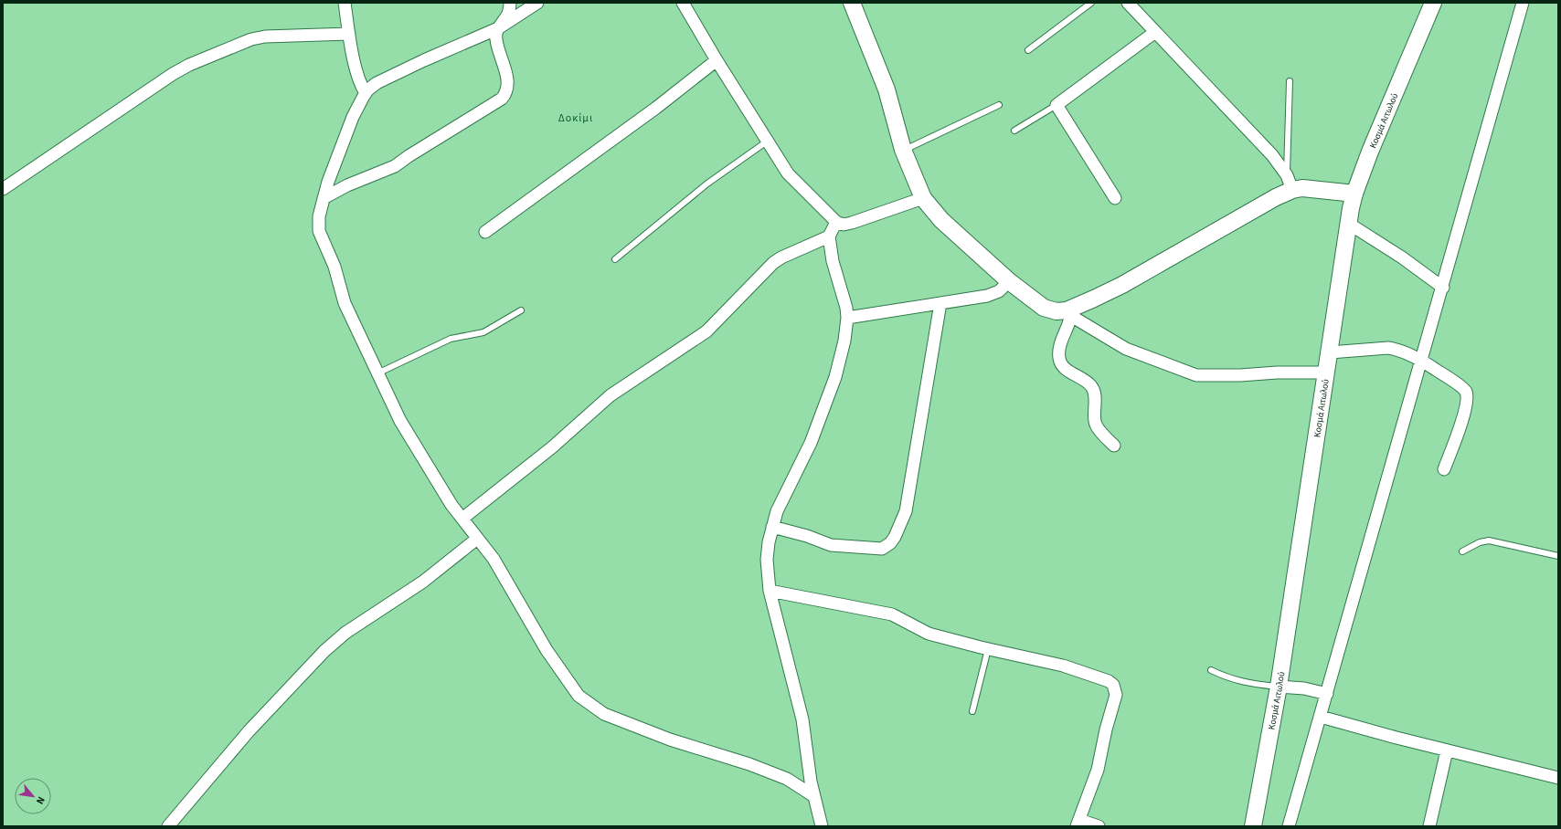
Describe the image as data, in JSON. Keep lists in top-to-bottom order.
{
  "streets": {
    "main road": ["Κοσμά Αιτωλού"]
  },
  "districts": ["Δοκίμι"],
  "north": "bottom right"
}
